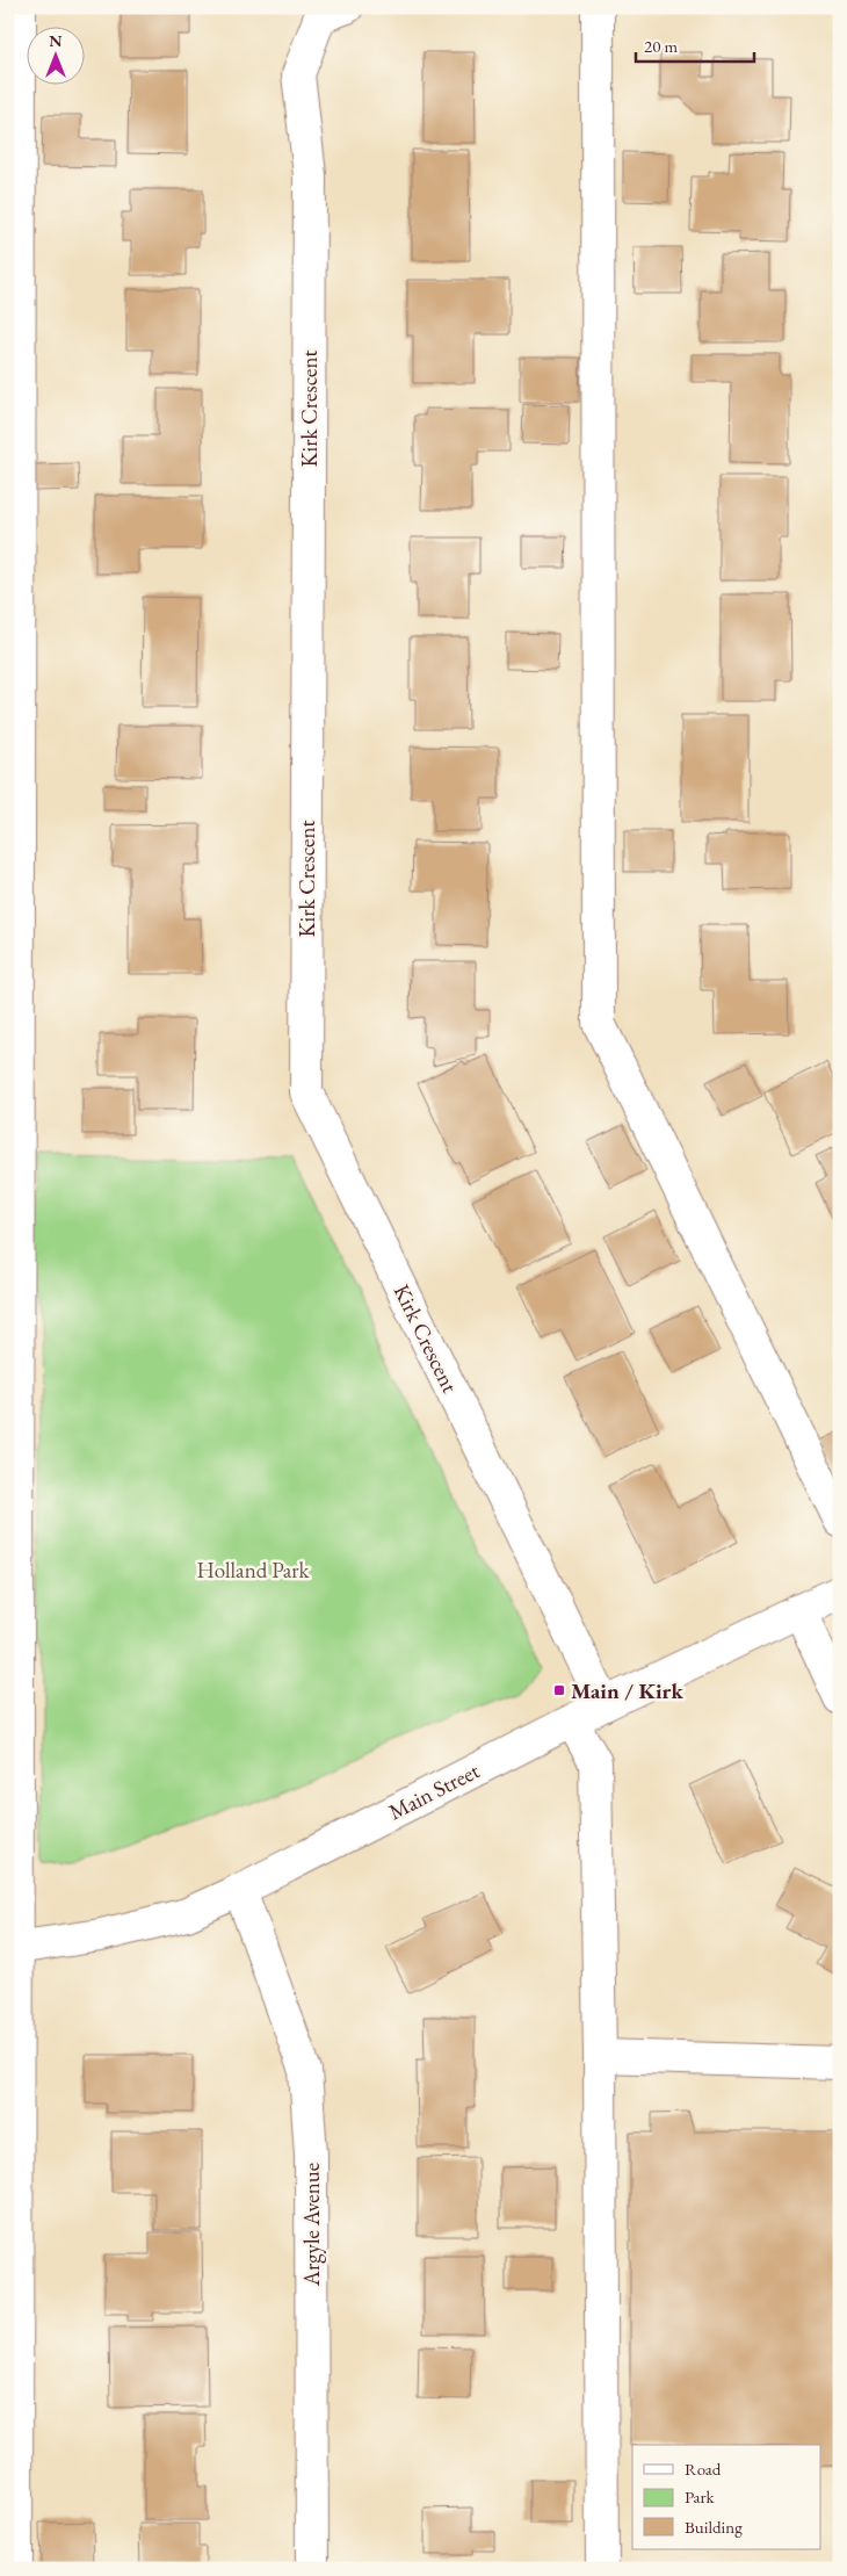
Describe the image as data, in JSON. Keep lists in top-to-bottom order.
{
  "streets": {
    "street": ["Kirk Crescent", "Main Street", "Argyle Avenue"]
  },
  "crossings": [
    ["Kirk Crescent", "Main Street"],
    ["Main Street", "Argyle Avenue"]
  ],
  "parks": ["Holland Park"],
  "places": {
    "transit": ["Main / Kirk"]
  },
  "legend": ["Road", "Park", "Building"],
  "scale_bar": "20 m",
  "north": "top"
}
